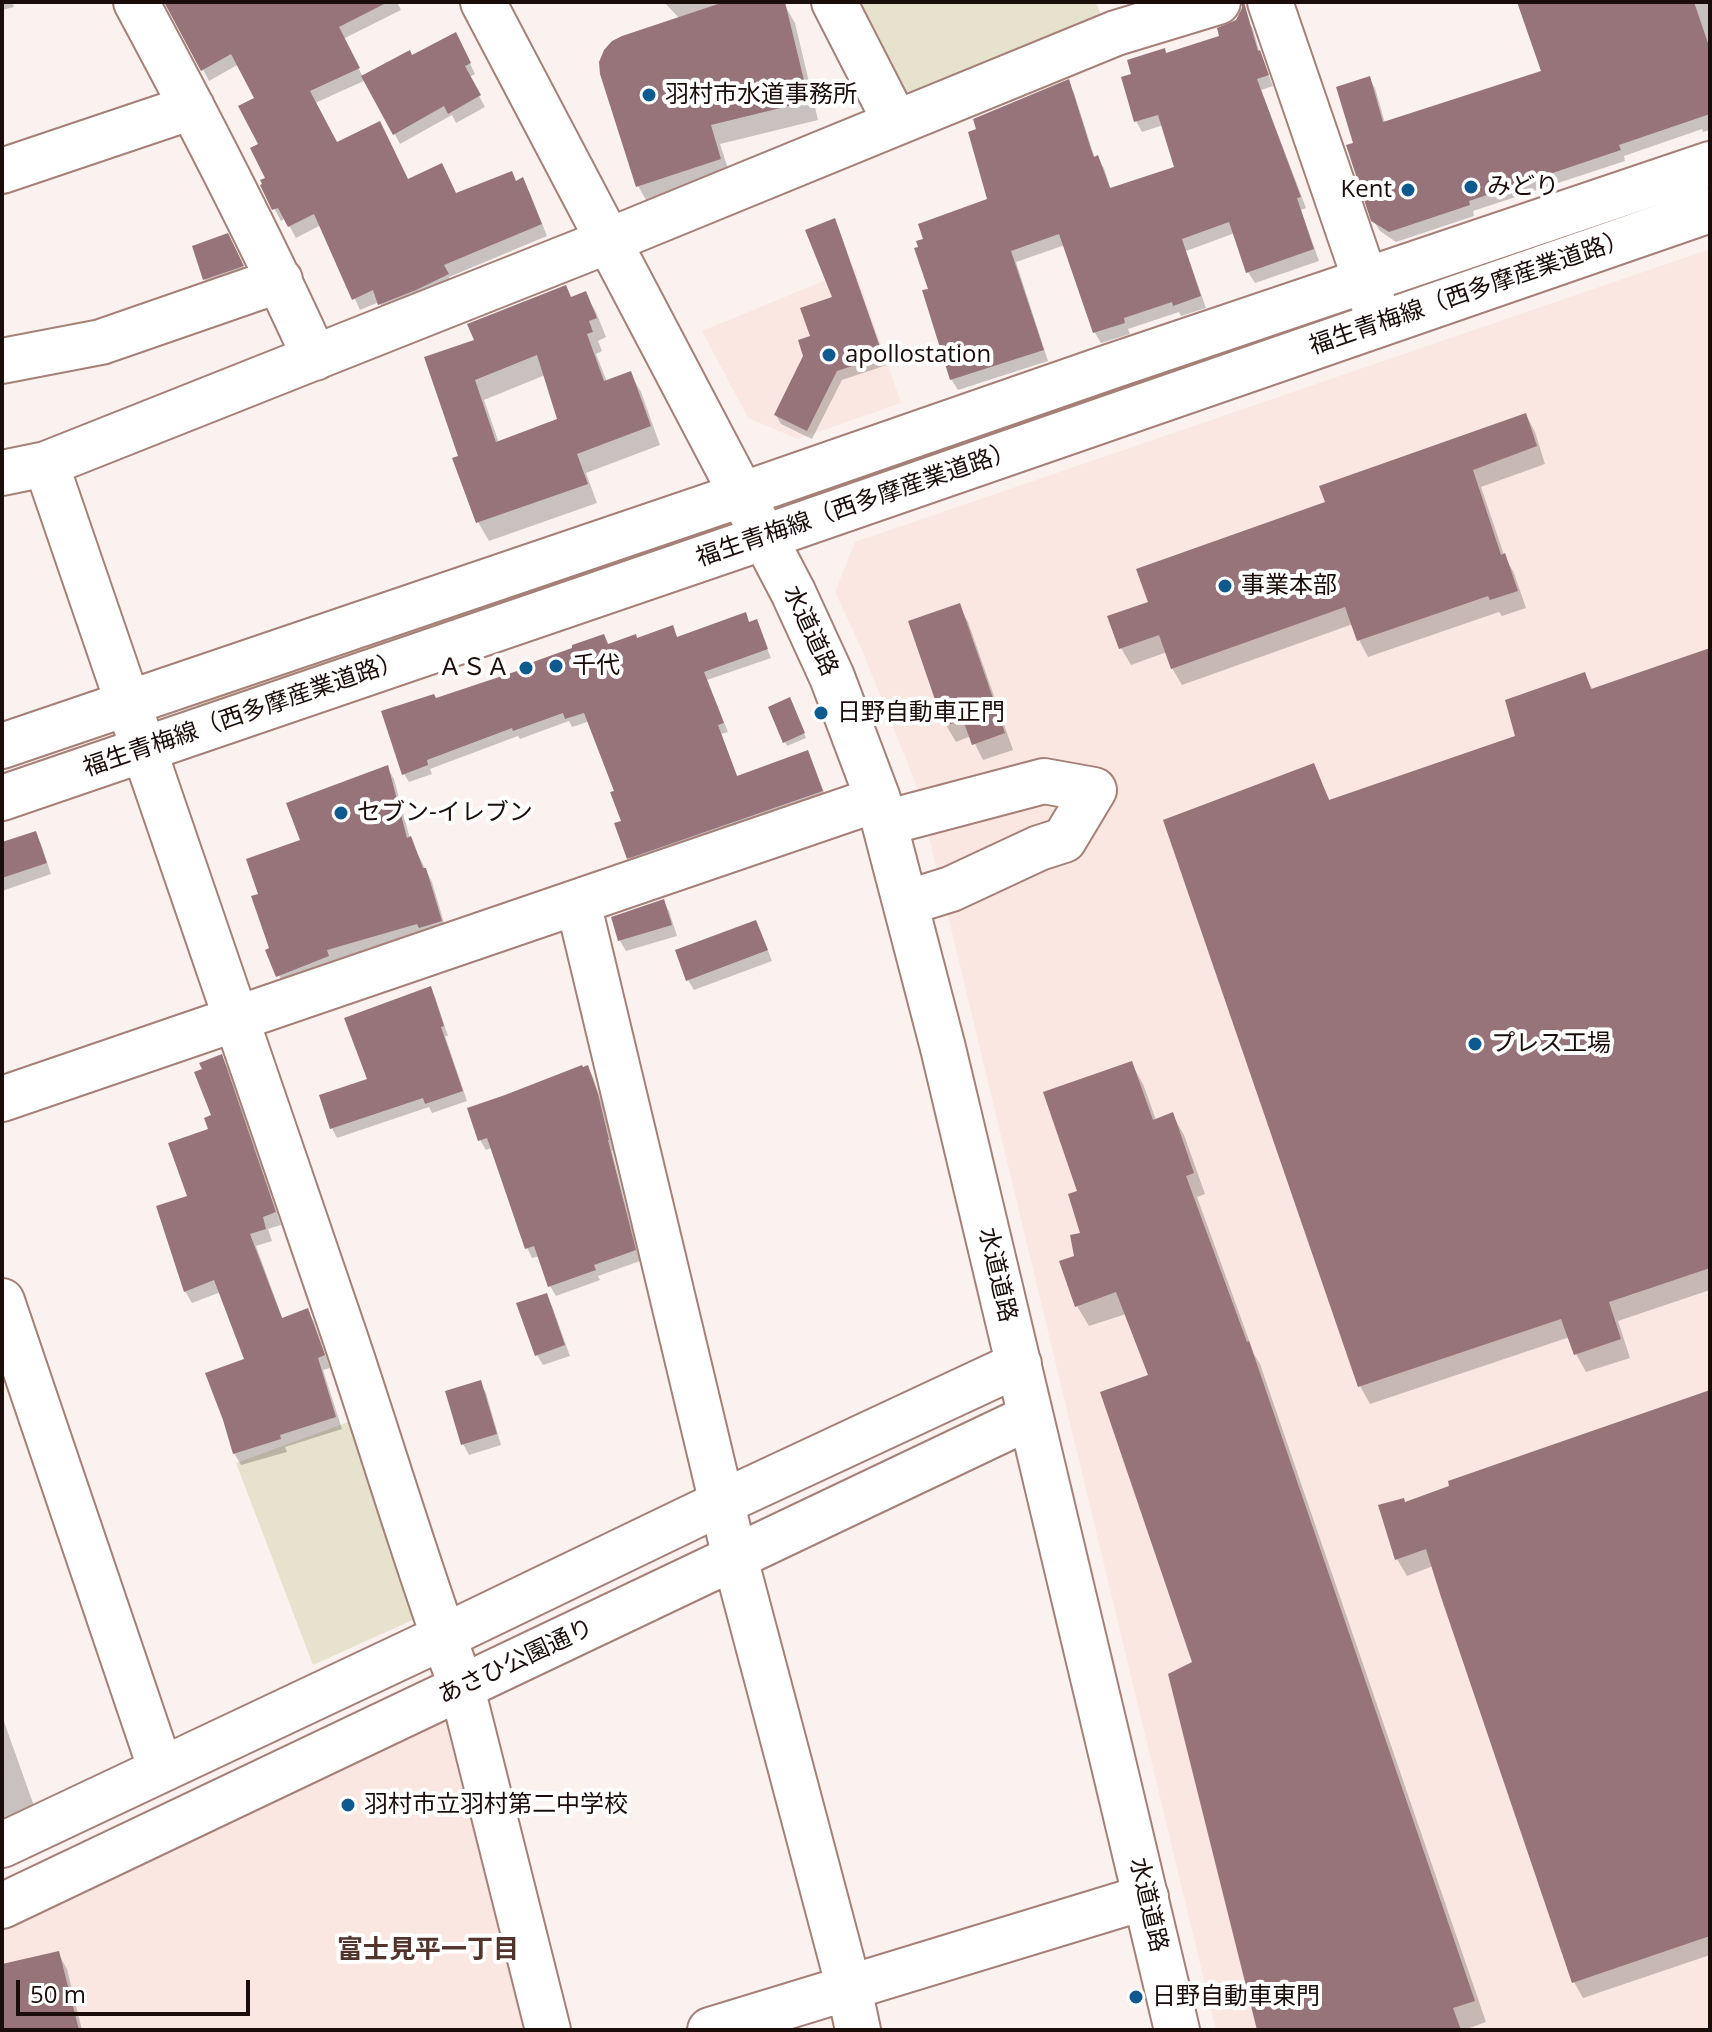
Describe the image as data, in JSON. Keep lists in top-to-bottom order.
{
  "streets": {
    "street": ["福生青梅線（西多摩産業道路）", "水道道路", "あさひ公園通り"]
  },
  "crossings": [
    ["福生青梅線（西多摩産業道路）", "水道道路"],
    ["水道道路", "あさひ公園通り"]
  ],
  "districts": ["富士見平一丁目"],
  "places": [
    "羽村市水道事務所",
    "みどり",
    "Kent",
    "apollostation",
    "事業本部",
    "千代",
    "ＡＳＡ",
    "日野自動車正門",
    "セブン-イレブン",
    "プレス工場",
    "羽村市立羽村第二中学校",
    "日野自動車東門"
  ],
  "scale_bar": "50 m"
}
